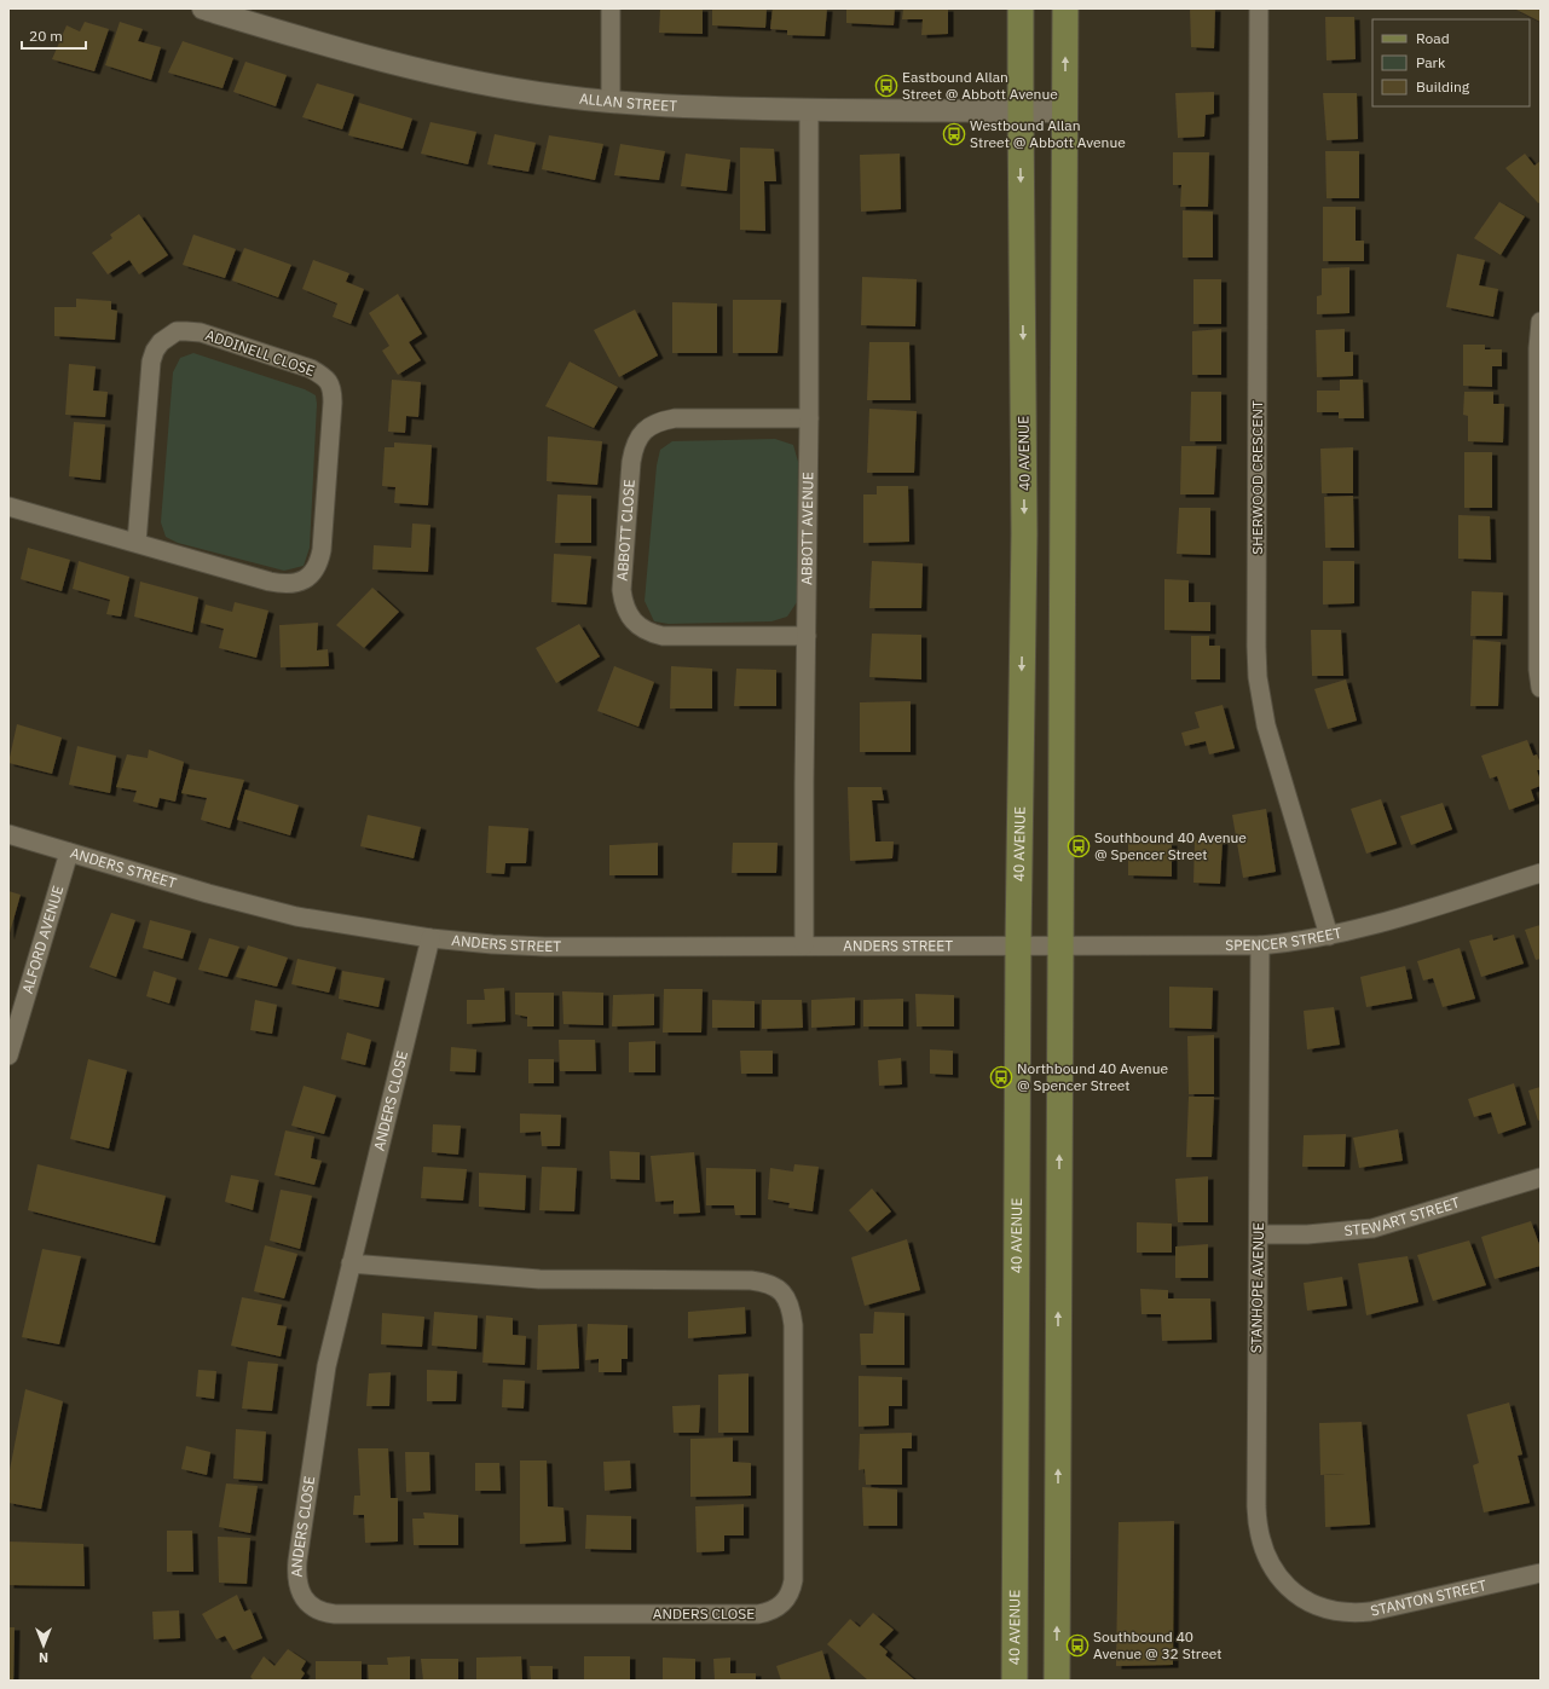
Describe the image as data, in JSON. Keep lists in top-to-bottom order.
{
  "streets": {
    "main road": ["40 AVENUE"],
    "street": [
      "ALLAN STREET",
      "ADDINELL CLOSE",
      "SHERWOOD CRESCENT",
      "ABBOTT AVENUE",
      "ABBOTT CLOSE",
      "ANDERS STREET",
      "ALFORD AVENUE",
      "SPENCER STREET",
      "ANDERS CLOSE",
      "STEWART STREET",
      "STANHOPE AVENUE",
      "STANTON STREET"
    ]
  },
  "crossings": [
    ["ALLAN STREET", "40 AVENUE"],
    ["ALLAN STREET", "ABBOTT AVENUE"],
    ["40 AVENUE", "ANDERS STREET"],
    ["40 AVENUE", "SPENCER STREET"],
    ["SHERWOOD CRESCENT", "SPENCER STREET"],
    ["ABBOTT AVENUE", "ABBOTT CLOSE"],
    ["ABBOTT AVENUE", "ANDERS STREET"],
    ["ANDERS STREET", "ALFORD AVENUE"],
    ["ANDERS STREET", "SPENCER STREET"],
    ["ANDERS STREET", "ANDERS CLOSE"],
    ["SPENCER STREET", "STANHOPE AVENUE"],
    ["STEWART STREET", "STANHOPE AVENUE"],
    ["STANHOPE AVENUE", "STANTON STREET"]
  ],
  "places": {
    "bus stop": [
      "Eastbound Allan Street @ Abbott Avenue",
      "Westbound Allan Street @ Abbott Avenue",
      "Southbound 40 Avenue @ Spencer Street",
      "Northbound 40 Avenue @ Spencer Street",
      "Southbound 40 Avenue @ 32 Street"
    ]
  },
  "legend": ["Road", "Park", "Building"],
  "scale_bar": "20 m",
  "north": "bottom"
}
